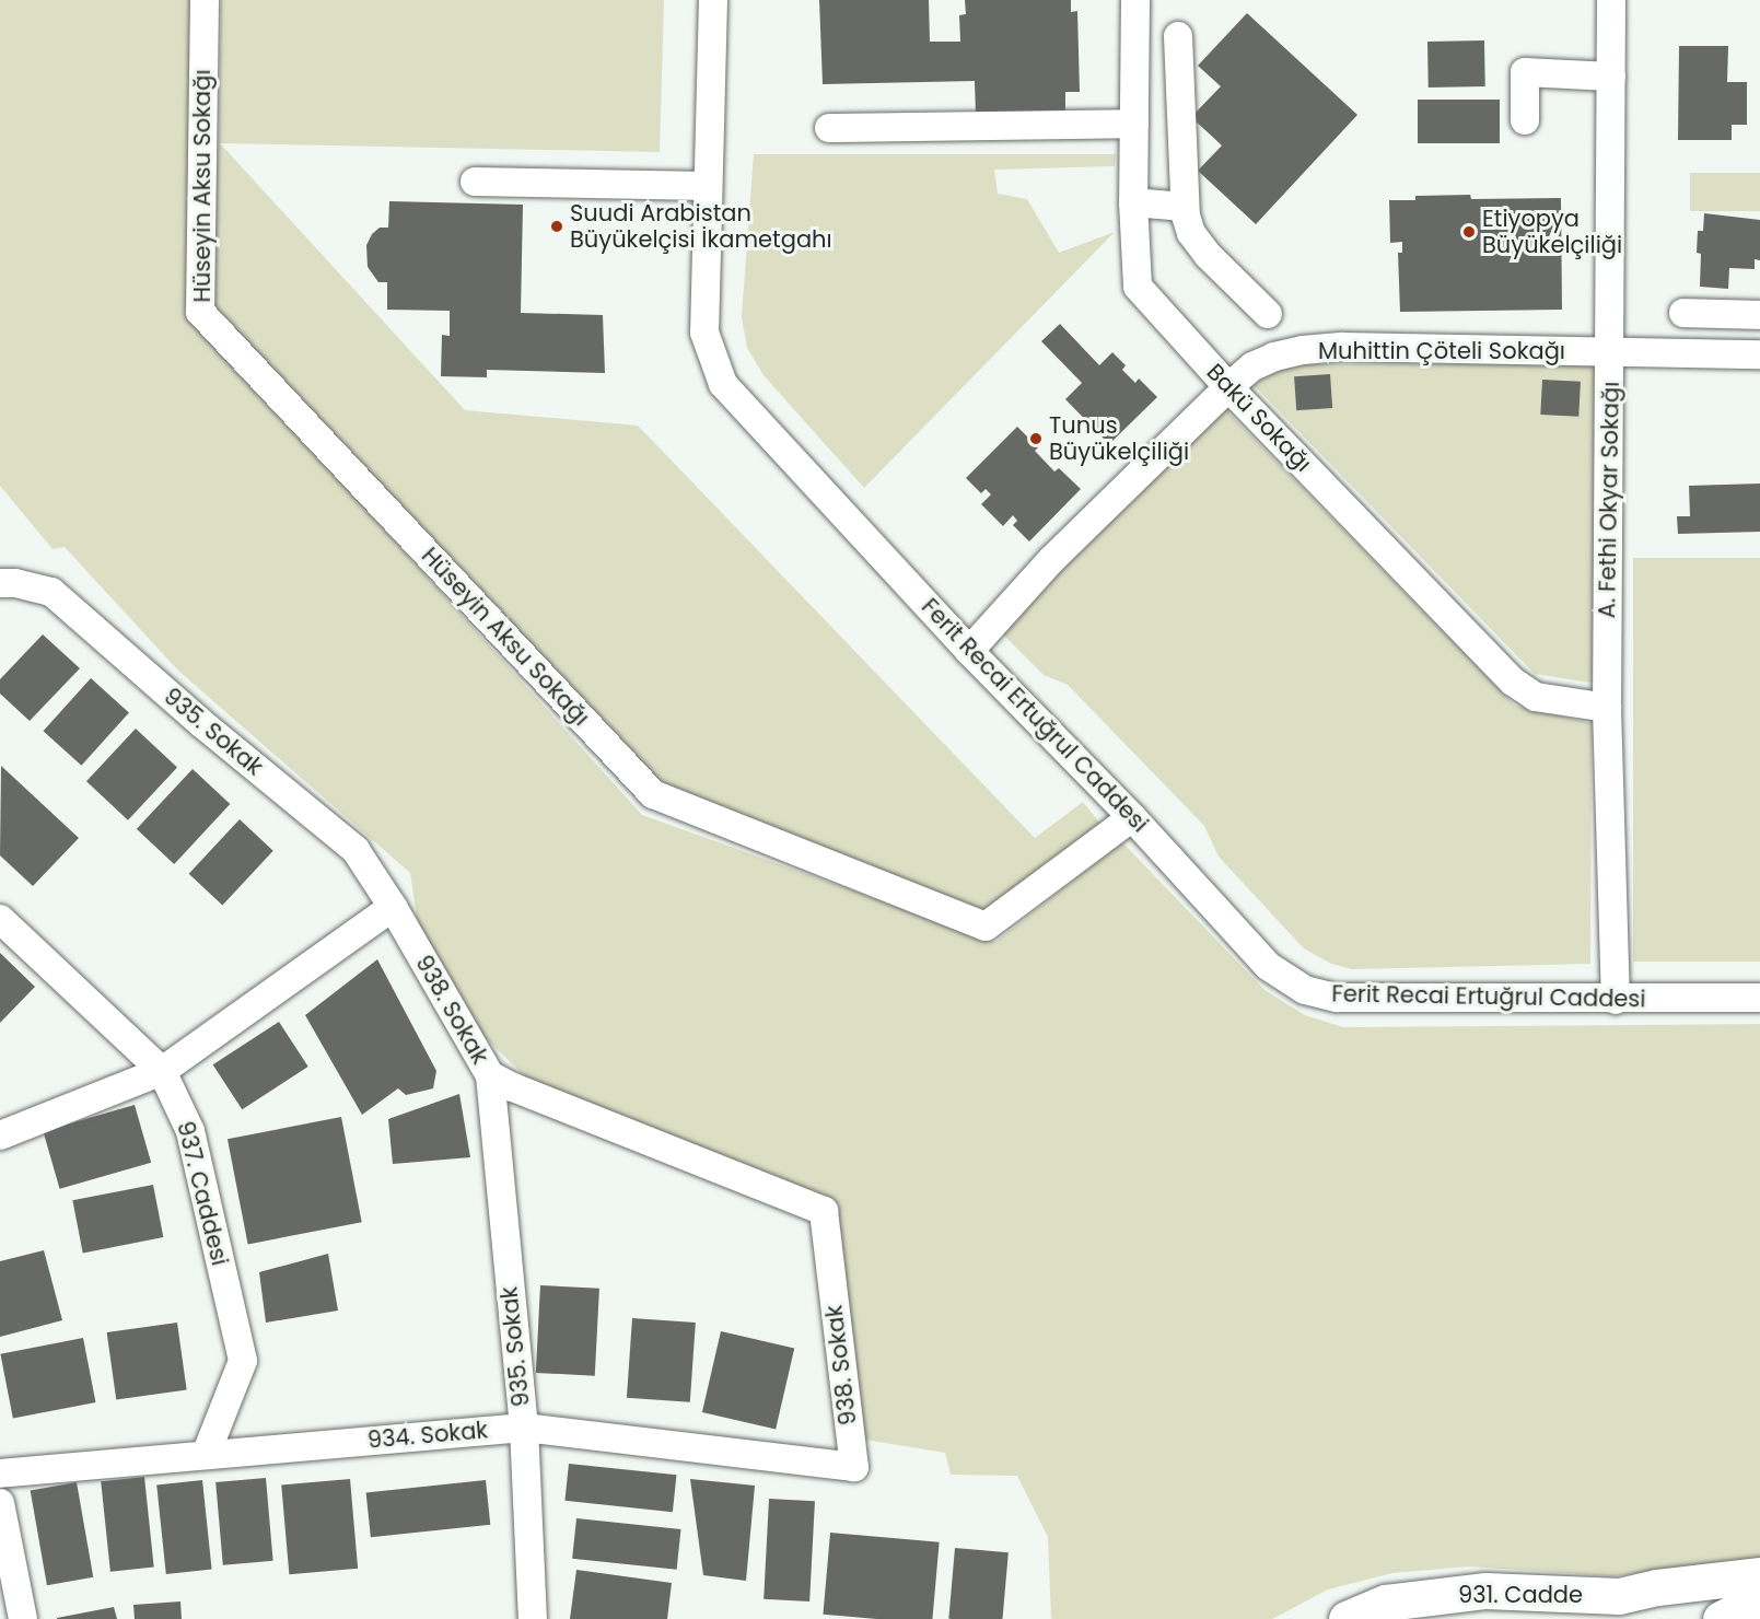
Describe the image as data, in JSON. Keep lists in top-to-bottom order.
{
  "streets": {
    "main road": ["931. Cadde"],
    "street": [
      "Hüseyin Aksu Sokağı",
      "Muhittin Çöteli Sokağı",
      "Bakü Sokağı",
      "A. Fethi Okyar Sokağı",
      "Ferit Recai Ertuğrul Caddesi",
      "935. Sokak",
      "938. Sokak",
      "937. Caddesi",
      "934. Sokak"
    ]
  },
  "crossings": [
    ["Hüseyin Aksu Sokağı", "Ferit Recai Ertuğrul Caddesi"],
    ["Muhittin Çöteli Sokağı", "Bakü Sokağı"],
    ["Muhittin Çöteli Sokağı", "A. Fethi Okyar Sokağı"],
    ["Muhittin Çöteli Sokağı", "Ferit Recai Ertuğrul Caddesi"],
    ["Bakü Sokağı", "A. Fethi Okyar Sokağı"],
    ["A. Fethi Okyar Sokağı", "Ferit Recai Ertuğrul Caddesi"],
    ["935. Sokak", "938. Sokak"],
    ["935. Sokak", "934. Sokak"],
    ["938. Sokak", "934. Sokak"],
    ["937. Caddesi", "934. Sokak"]
  ],
  "places": ["Suudi Arabistan Büyükelçisi İkametgahı", "Etiyopya Büyükelçiliği", "Tunus Büyükelçiliği"]
}
